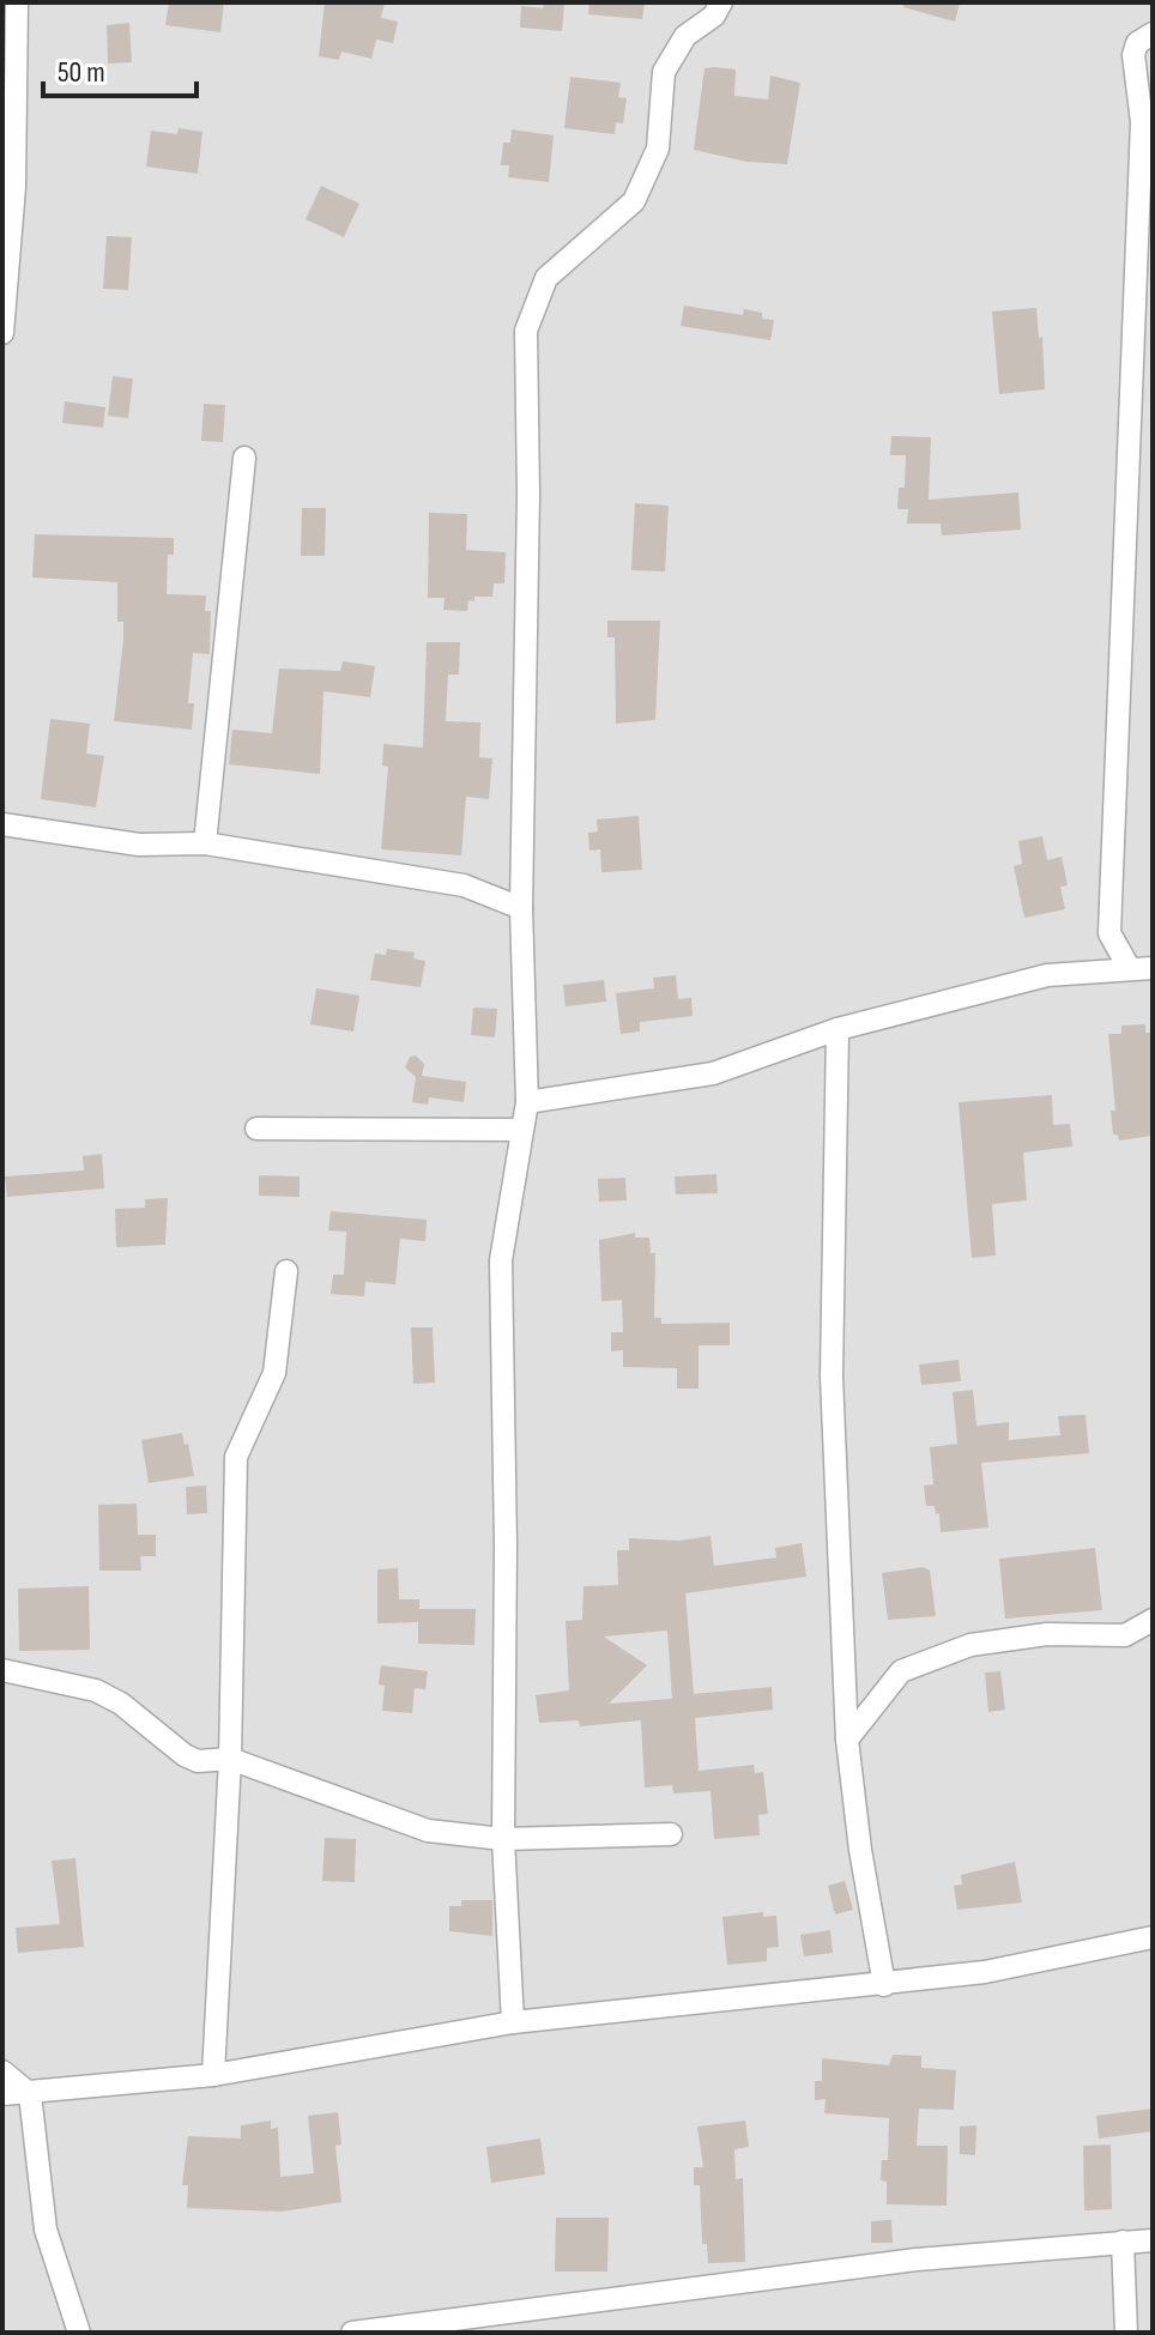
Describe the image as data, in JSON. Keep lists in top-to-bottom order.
{
  "scale_bar": "50 m"
}
